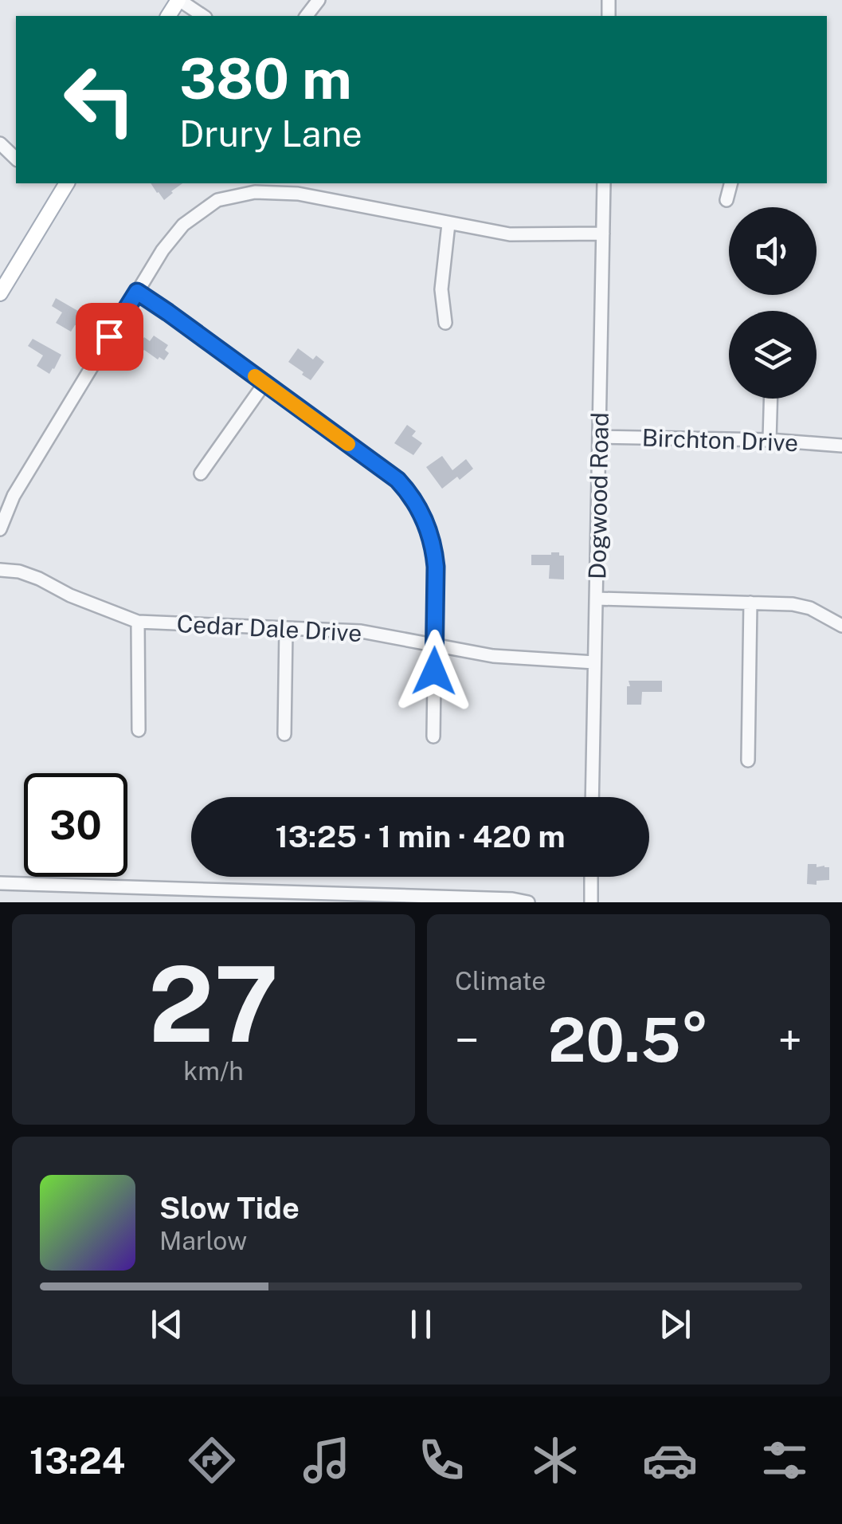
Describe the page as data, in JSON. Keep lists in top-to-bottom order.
{
  "streets": {
    "street": ["Birchton Drive", "Dogwood Road", "Cedar Dale Drive"]
  },
  "crossings": [
    ["Birchton Drive", "Dogwood Road"],
    ["Dogwood Road", "Cedar Dale Drive"]
  ],
  "page": {
    "turn": ["380 m", "Drury Lane"],
    "limit": "30",
    "trip": "13:25 · 1 min · 420 m",
    "tile": [
      ["27", "km/h"],
      "Climate"
    ],
    "heat": ["−", "20.5°", "+"],
    "song": ["Slow Tide", "Marlow"],
    "tabs": "13:24"
  }
}
